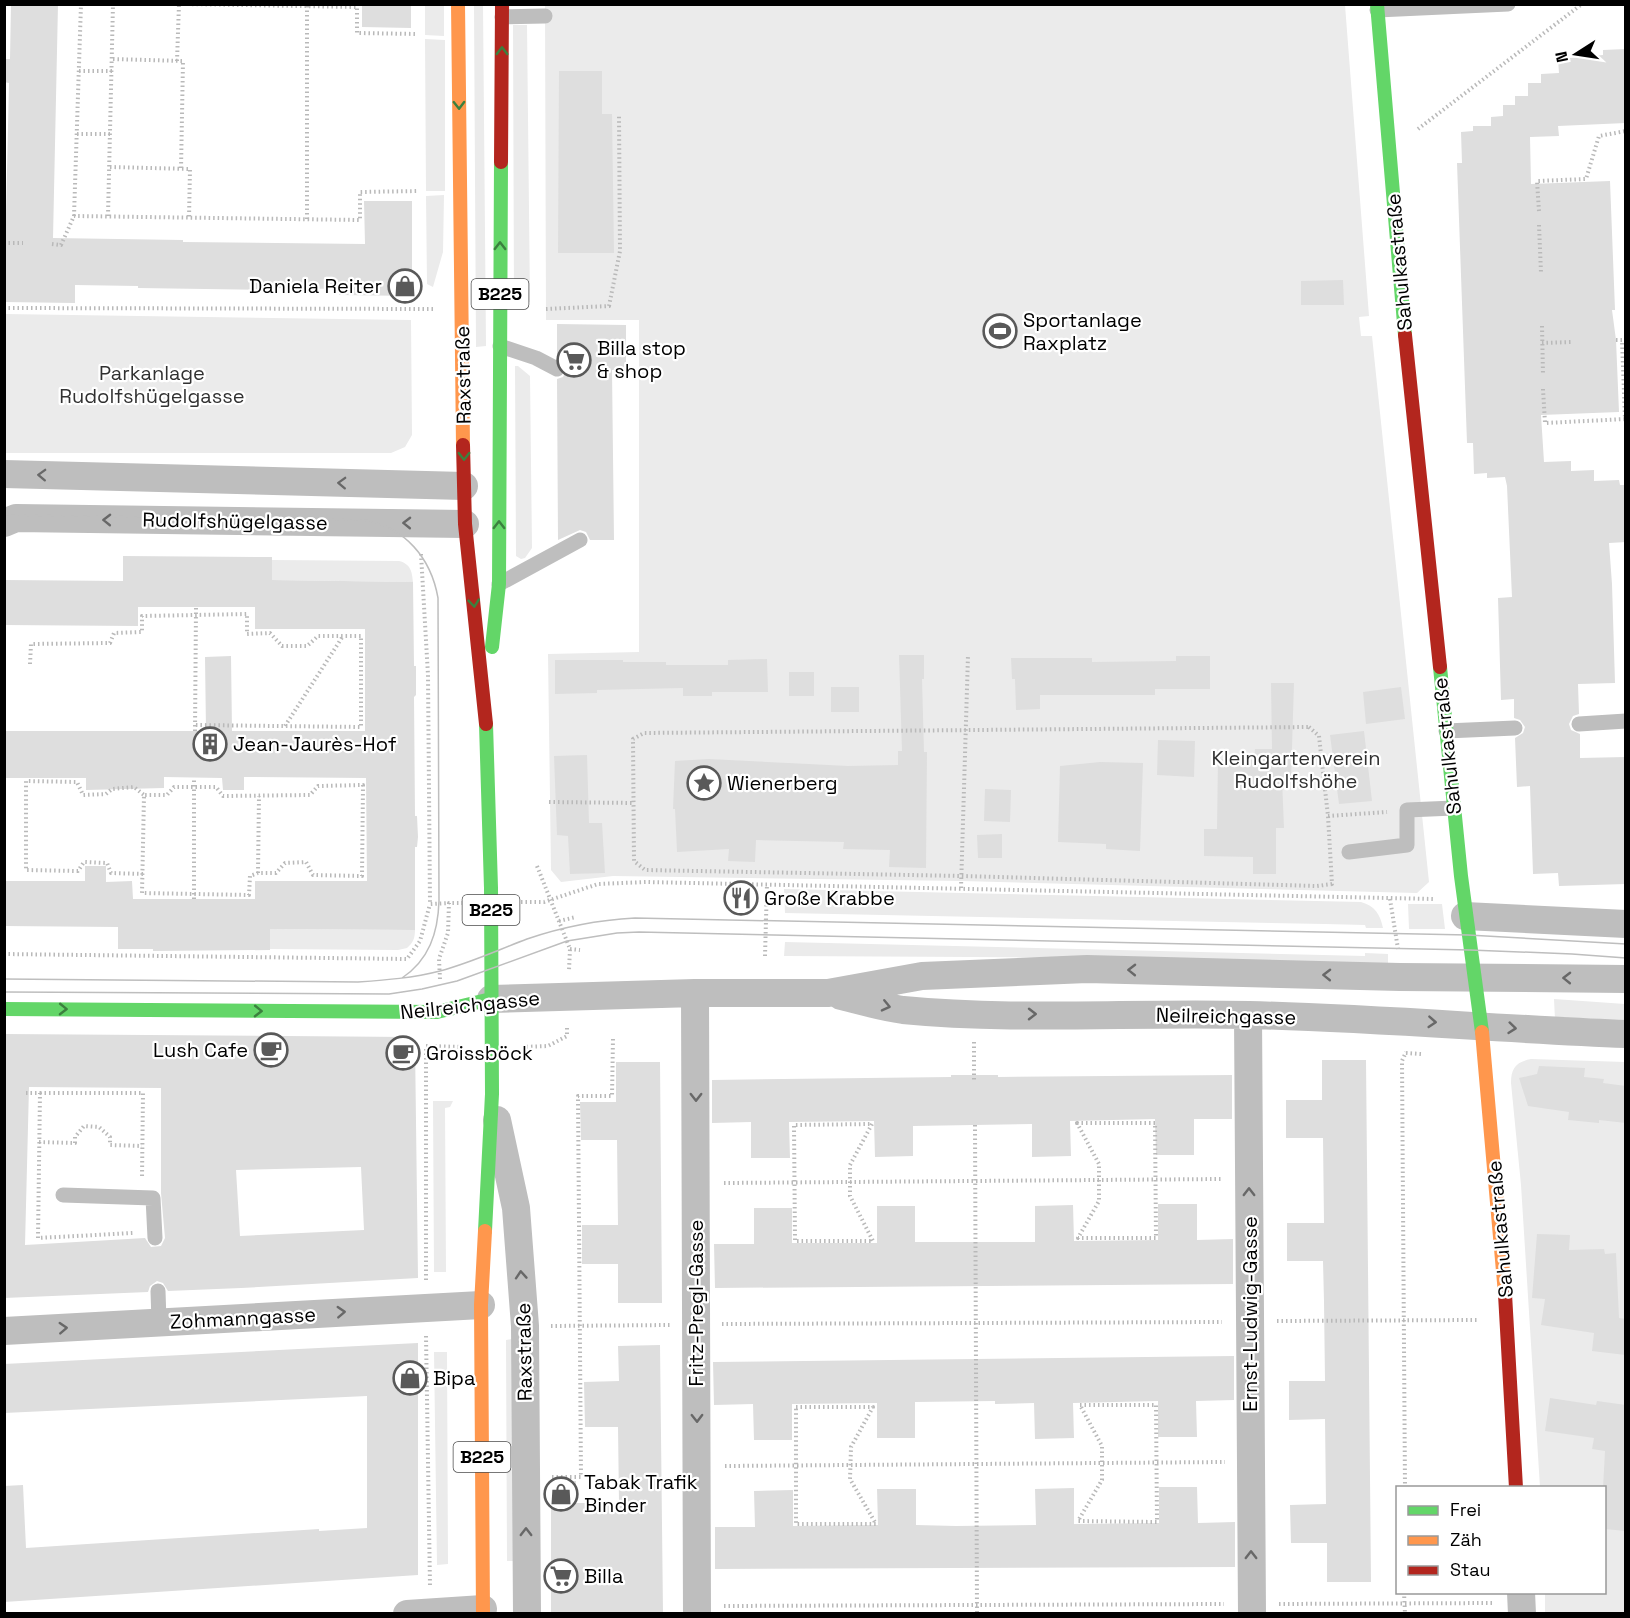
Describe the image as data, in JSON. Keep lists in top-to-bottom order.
{
  "streets": {
    "main road": [
      "Sahulkastraße",
      "B225",
      "Raxstraße",
      "Neilreichgasse"
    ],
    "street": [
      "Rudolfshügelgasse",
      "Fritz-Pregl-Gasse",
      "Ernst-Ludwig-Gasse",
      "Zohmanngasse"
    ]
  },
  "crossings": [
    ["Sahulkastraße", "Neilreichgasse"],
    ["Raxstraße", "Rudolfshügelgasse"],
    ["Raxstraße", "Neilreichgasse"],
    ["Raxstraße", "Zohmanngasse"],
    ["Neilreichgasse", "Fritz-Pregl-Gasse"],
    ["Neilreichgasse", "Ernst-Ludwig-Gasse"]
  ],
  "one_way": [
    "Rudolfshügelgasse",
    "Fritz-Pregl-Gasse",
    "Ernst-Ludwig-Gasse",
    "Zohmanngasse"
  ],
  "parks": ["Parkanlage Rudolfshügelgasse", "Kleingartenverein Rudolfshöhe"],
  "places": {
    "shop": ["Daniela Reiter", "Bipa", "Tabak Trafik Binder"],
    "sports": ["Sportanlage Raxplatz"],
    "supermarket": ["Billa stop & shop", "Billa"],
    "building": ["Jean-Jaurès-Hof"],
    "place": ["Wienerberg"],
    "restaurant": ["Große Krabbe"],
    "cafe": ["Lush Cafe", "Groissböck"]
  },
  "legend": ["Frei", "Zäh", "Stau"],
  "north": "left"
}
